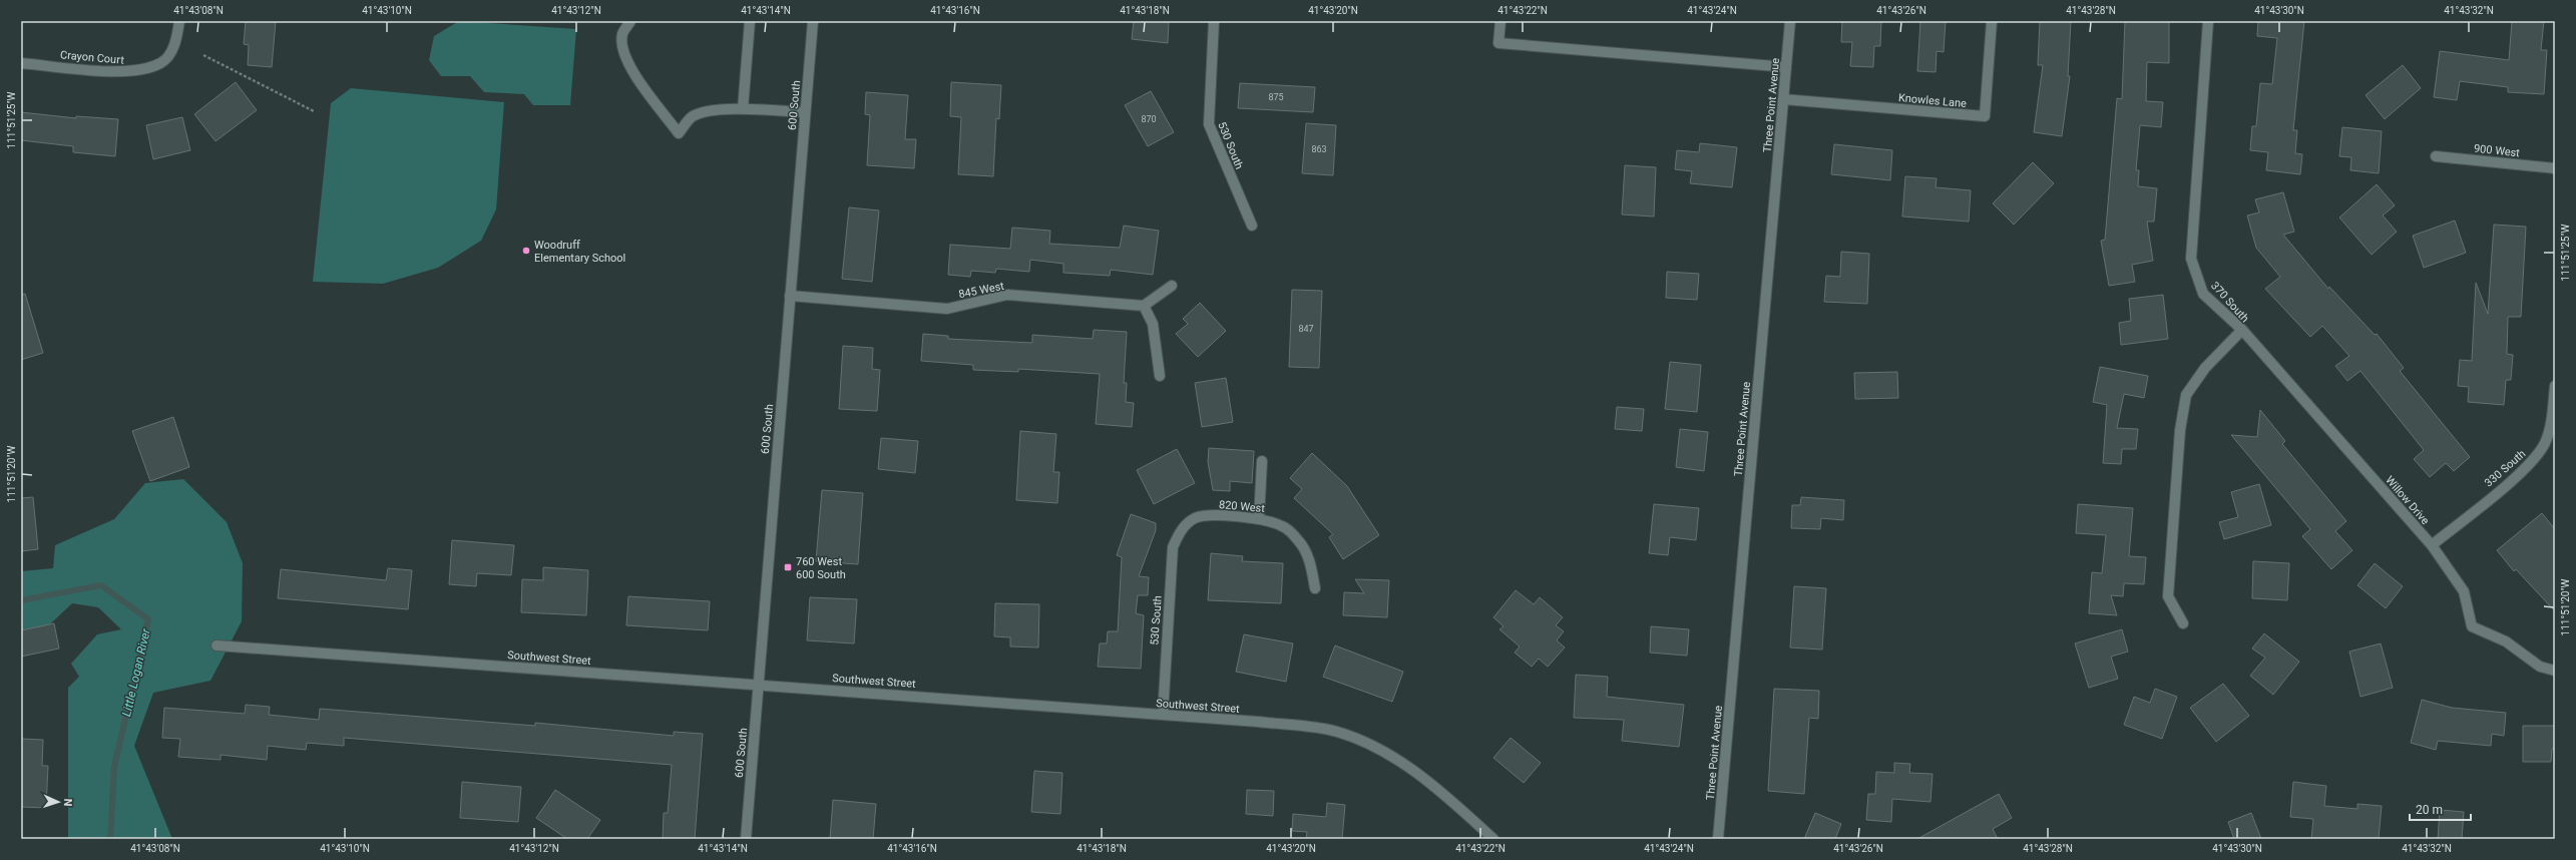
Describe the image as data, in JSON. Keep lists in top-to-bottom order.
{
  "streets": {
    "street": [
      "Crayon Court",
      "Knowles Lane",
      "600 South",
      "Three Point Avenue",
      "530 South",
      "900 West",
      "845 West",
      "370 South",
      "330 South",
      "Willow Drive",
      "820 West",
      "Southwest Street"
    ]
  },
  "crossings": [
    ["Knowles Lane", "Three Point Avenue"],
    ["600 South", "845 West"],
    ["600 South", "Southwest Street"],
    ["530 South", "820 West"],
    ["530 South", "Southwest Street"],
    ["370 South", "Willow Drive"],
    ["330 South", "Willow Drive"]
  ],
  "water": ["Little Logan River"],
  "places": {
    "other": ["Woodruff Elementary School"],
    "transit": ["760 West 600 South"]
  },
  "house_numbers": [
    "875",
    "870",
    "863",
    "847"
  ],
  "scale_bar": "20 m",
  "north": "right",
  "coordinates": [
    "41°43'08\"N",
    "41°43'10\"N",
    "41°43'12\"N",
    "41°43'14\"N",
    "41°43'16\"N",
    "41°43'18\"N",
    "41°43'20\"N",
    "41°43'22\"N",
    "41°43'24\"N",
    "41°43'26\"N",
    "41°43'28\"N",
    "41°43'30\"N",
    "41°43'32\"N",
    "111°51'25\"W",
    "111°51'20\"W"
  ]
}
